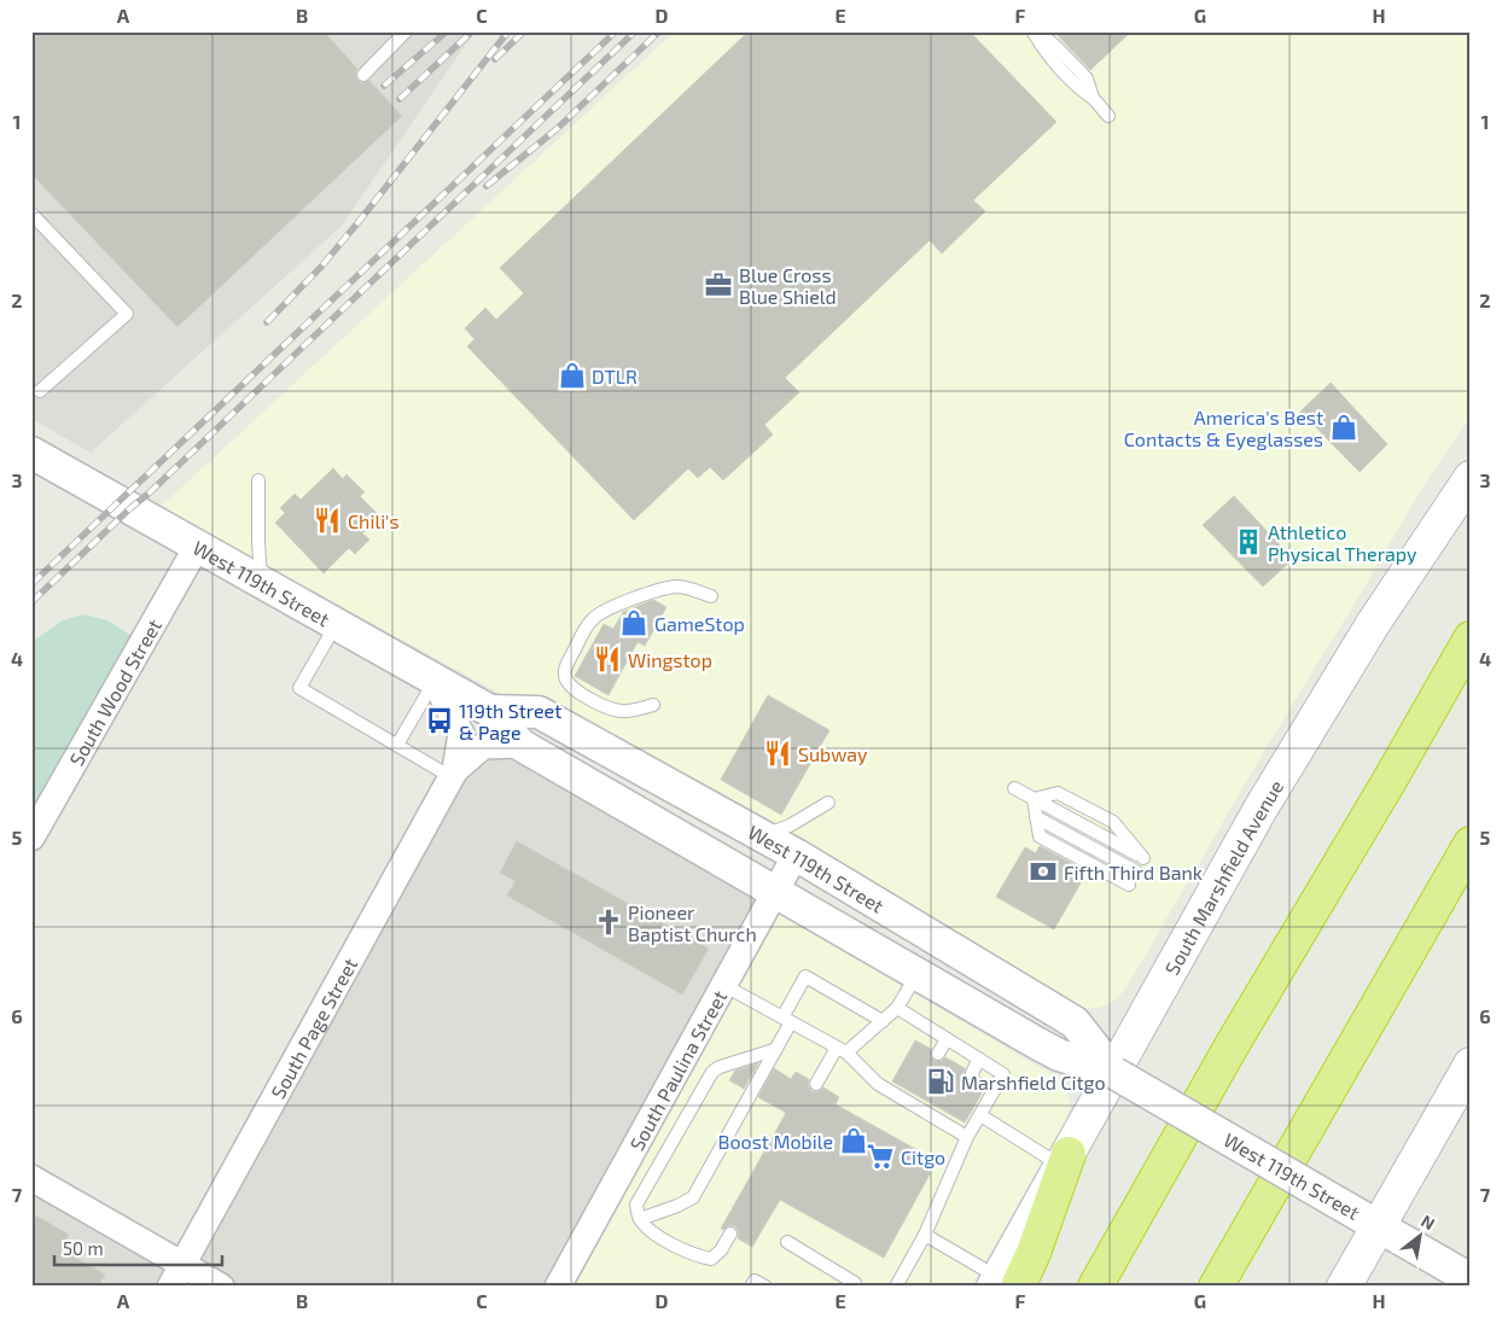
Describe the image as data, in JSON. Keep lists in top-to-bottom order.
{
  "streets": {
    "main road": ["South Marshfield Avenue"],
    "street": [
      "West 119th Street",
      "South Wood Street",
      "South Page Street",
      "South Paulina Street"
    ]
  },
  "crossings": [
    ["West 119th Street", "South Wood Street"],
    ["West 119th Street", "South Marshfield Avenue"],
    ["West 119th Street", "South Page Street"],
    ["West 119th Street", "South Paulina Street"]
  ],
  "places": {
    "office": ["Blue Cross Blue Shield"],
    "shop": [
      "DTLR",
      "America's Best Contacts & Eyeglasses",
      "GameStop",
      "Boost Mobile"
    ],
    "restaurant": ["Chili's", "Wingstop", "Subway"],
    "building": ["Athletico Physical Therapy"],
    "bus stop": ["119th Street & Page"],
    "bank": ["Fifth Third Bank"],
    "church": ["Pioneer Baptist Church"],
    "fuel station": ["Marshfield Citgo"],
    "supermarket": ["Citgo"]
  },
  "scale_bar": "50 m",
  "north": "top right",
  "grid": {
    "columns": [
      "A",
      "B",
      "C",
      "D",
      "E",
      "F",
      "G",
      "H"
    ],
    "rows": [
      "1",
      "2",
      "3",
      "4",
      "5",
      "6",
      "7"
    ]
  }
}
